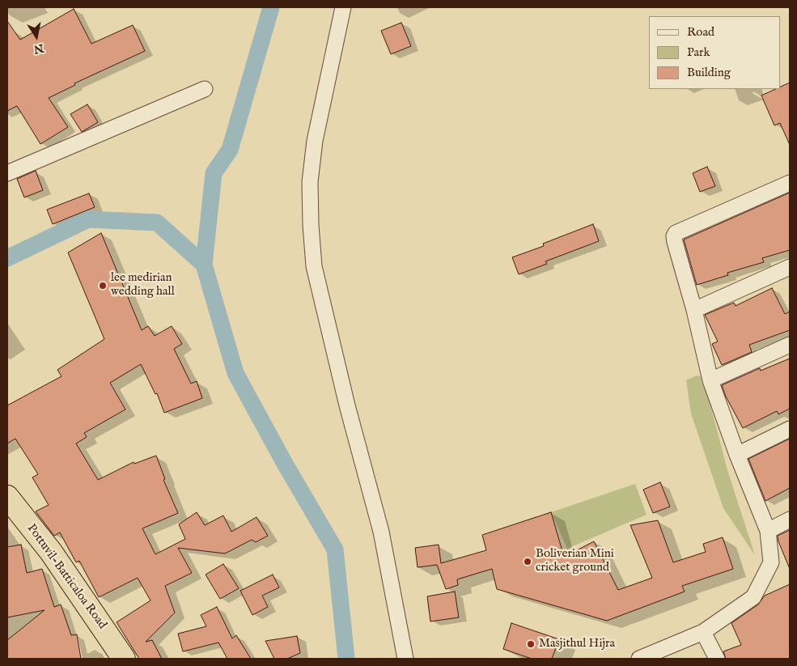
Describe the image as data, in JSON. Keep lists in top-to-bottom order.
{
  "streets": {
    "highway": ["Pottuvil-Batticaloa Road"]
  },
  "places": ["lee medirian wedding hall", "Boliverian Mini cricket ground", "Masjithul Hijra"],
  "legend": ["Road", "Park", "Building"],
  "north": "bottom"
}
